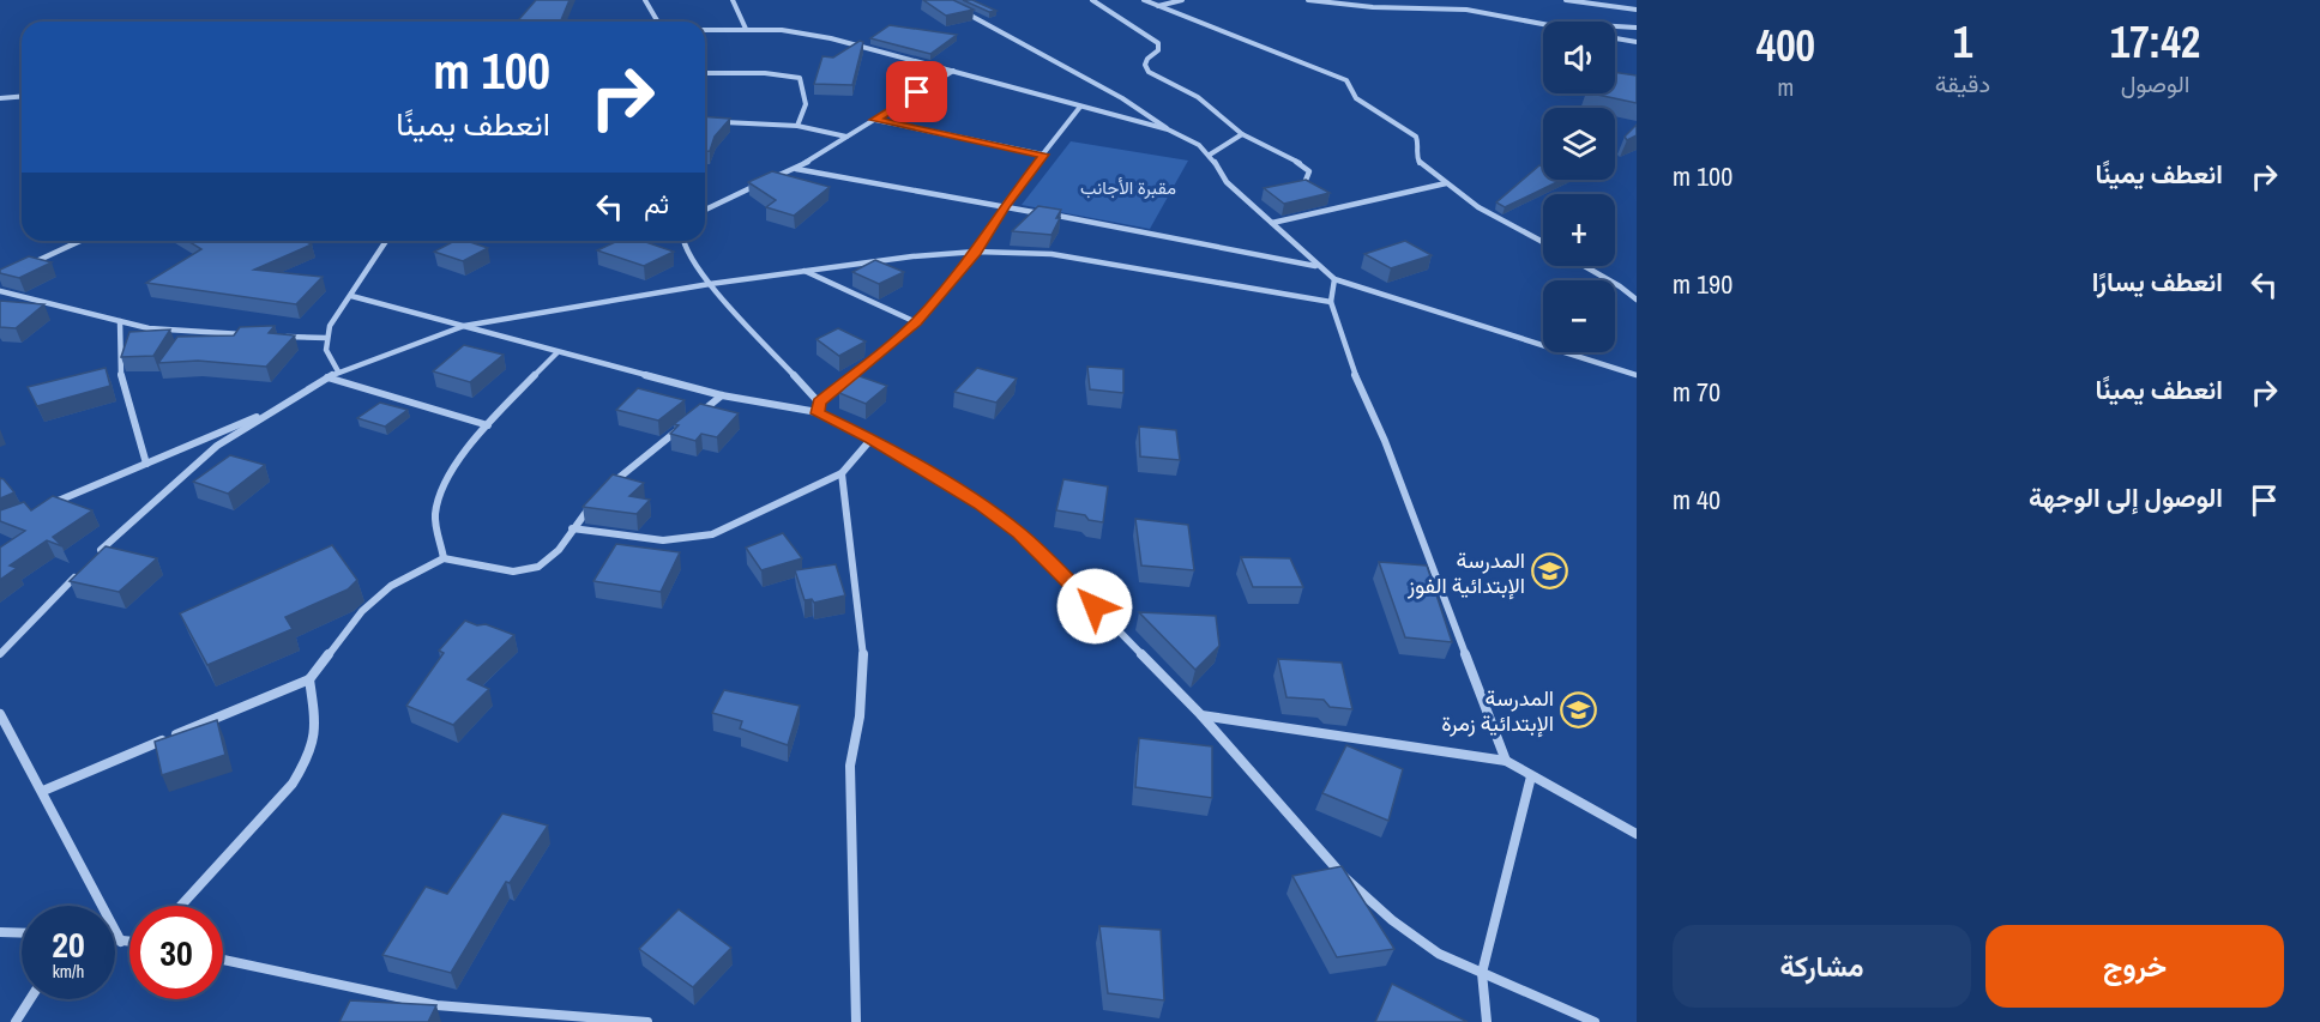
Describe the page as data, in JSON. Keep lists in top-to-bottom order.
{
  "parks": ["مقبرة الأجانب"],
  "places": {
    "school or university": ["المدرسة الإبتدائية الفوز", "المدرسة الإبتدائية زمرة"]
  },
  "page": {
    "eta": [
      "17:42",
      "الوصول",
      "1",
      "دقيقة",
      "400",
      "m"
    ],
    "map_buttons": ["+", "−"],
    "turn": ["100 m", "انعطف يمينًا"],
    "list": [
      {
        "name": "انعطف يمينًا",
        "value": "100 m"
      },
      {
        "name": "انعطف يسارًا",
        "value": "190 m"
      },
      {
        "name": "انعطف يمينًا",
        "value": "70 m"
      },
      {
        "name": "الوصول إلى الوجهة",
        "value": "40 m"
      }
    ],
    "then": "ثم",
    "speed": "20 km/h",
    "limit": "30",
    "buttons": ["خروج", "مشاركة"]
  }
}
